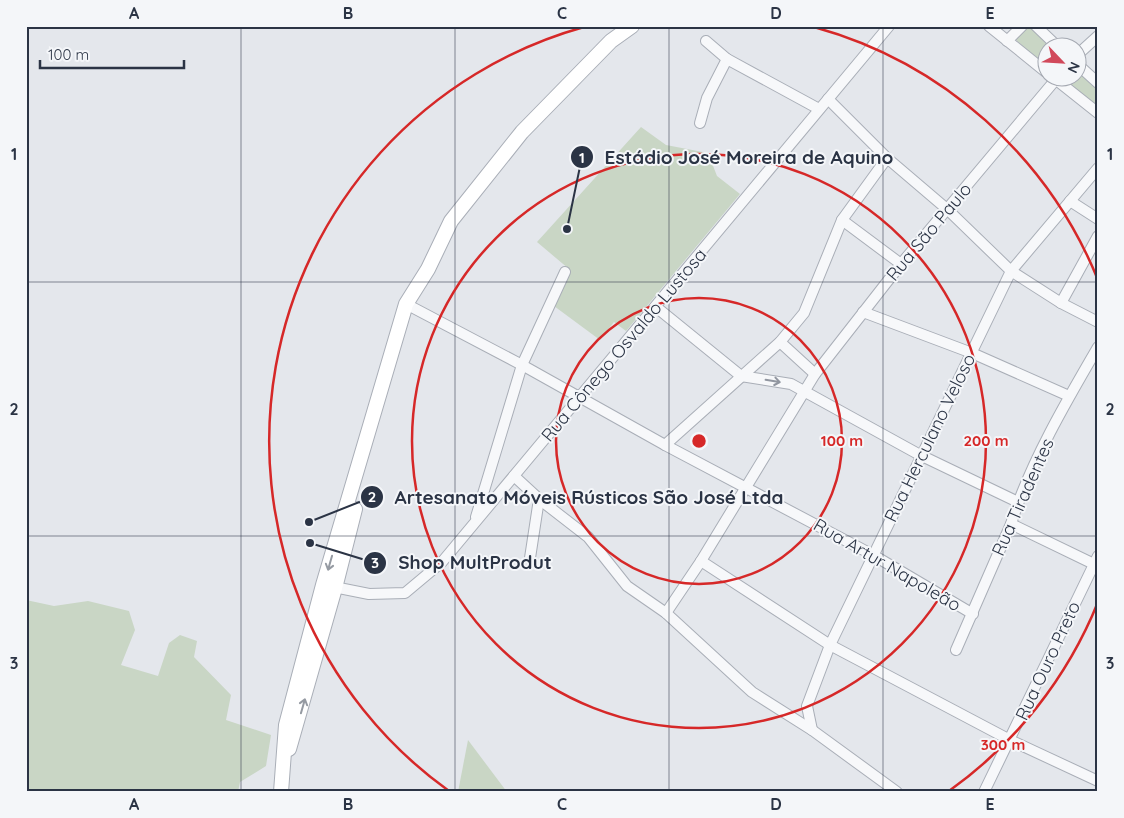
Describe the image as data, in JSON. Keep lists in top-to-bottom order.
{
  "streets": {
    "street": [
      "Rua São Paulo",
      "Rua Cônego Osvaldo Lustosa",
      "Rua Herculano Veloso",
      "Rua Tiradentes",
      "Rua Artur Napoleão",
      "Rua Ouro Preto"
    ]
  },
  "crossings": [
    ["Rua São Paulo", "Rua Artur Napoleão"],
    ["Rua Cônego Osvaldo Lustosa", "Rua Artur Napoleão"],
    ["Rua Herculano Veloso", "Rua Artur Napoleão"],
    ["Rua Tiradentes", "Rua Artur Napoleão"]
  ],
  "places": ["Estádio José Moreira de Aquino", "Artesanato Móveis Rústicos São José Ltda", "Shop MultProdut"],
  "scale_bar": "100 m",
  "north": "bottom right",
  "grid": {
    "columns": [
      "A",
      "B",
      "C",
      "D",
      "E"
    ],
    "rows": ["1", "2", "3"]
  },
  "rings": ["100 m", "200 m", "300 m"]
}
